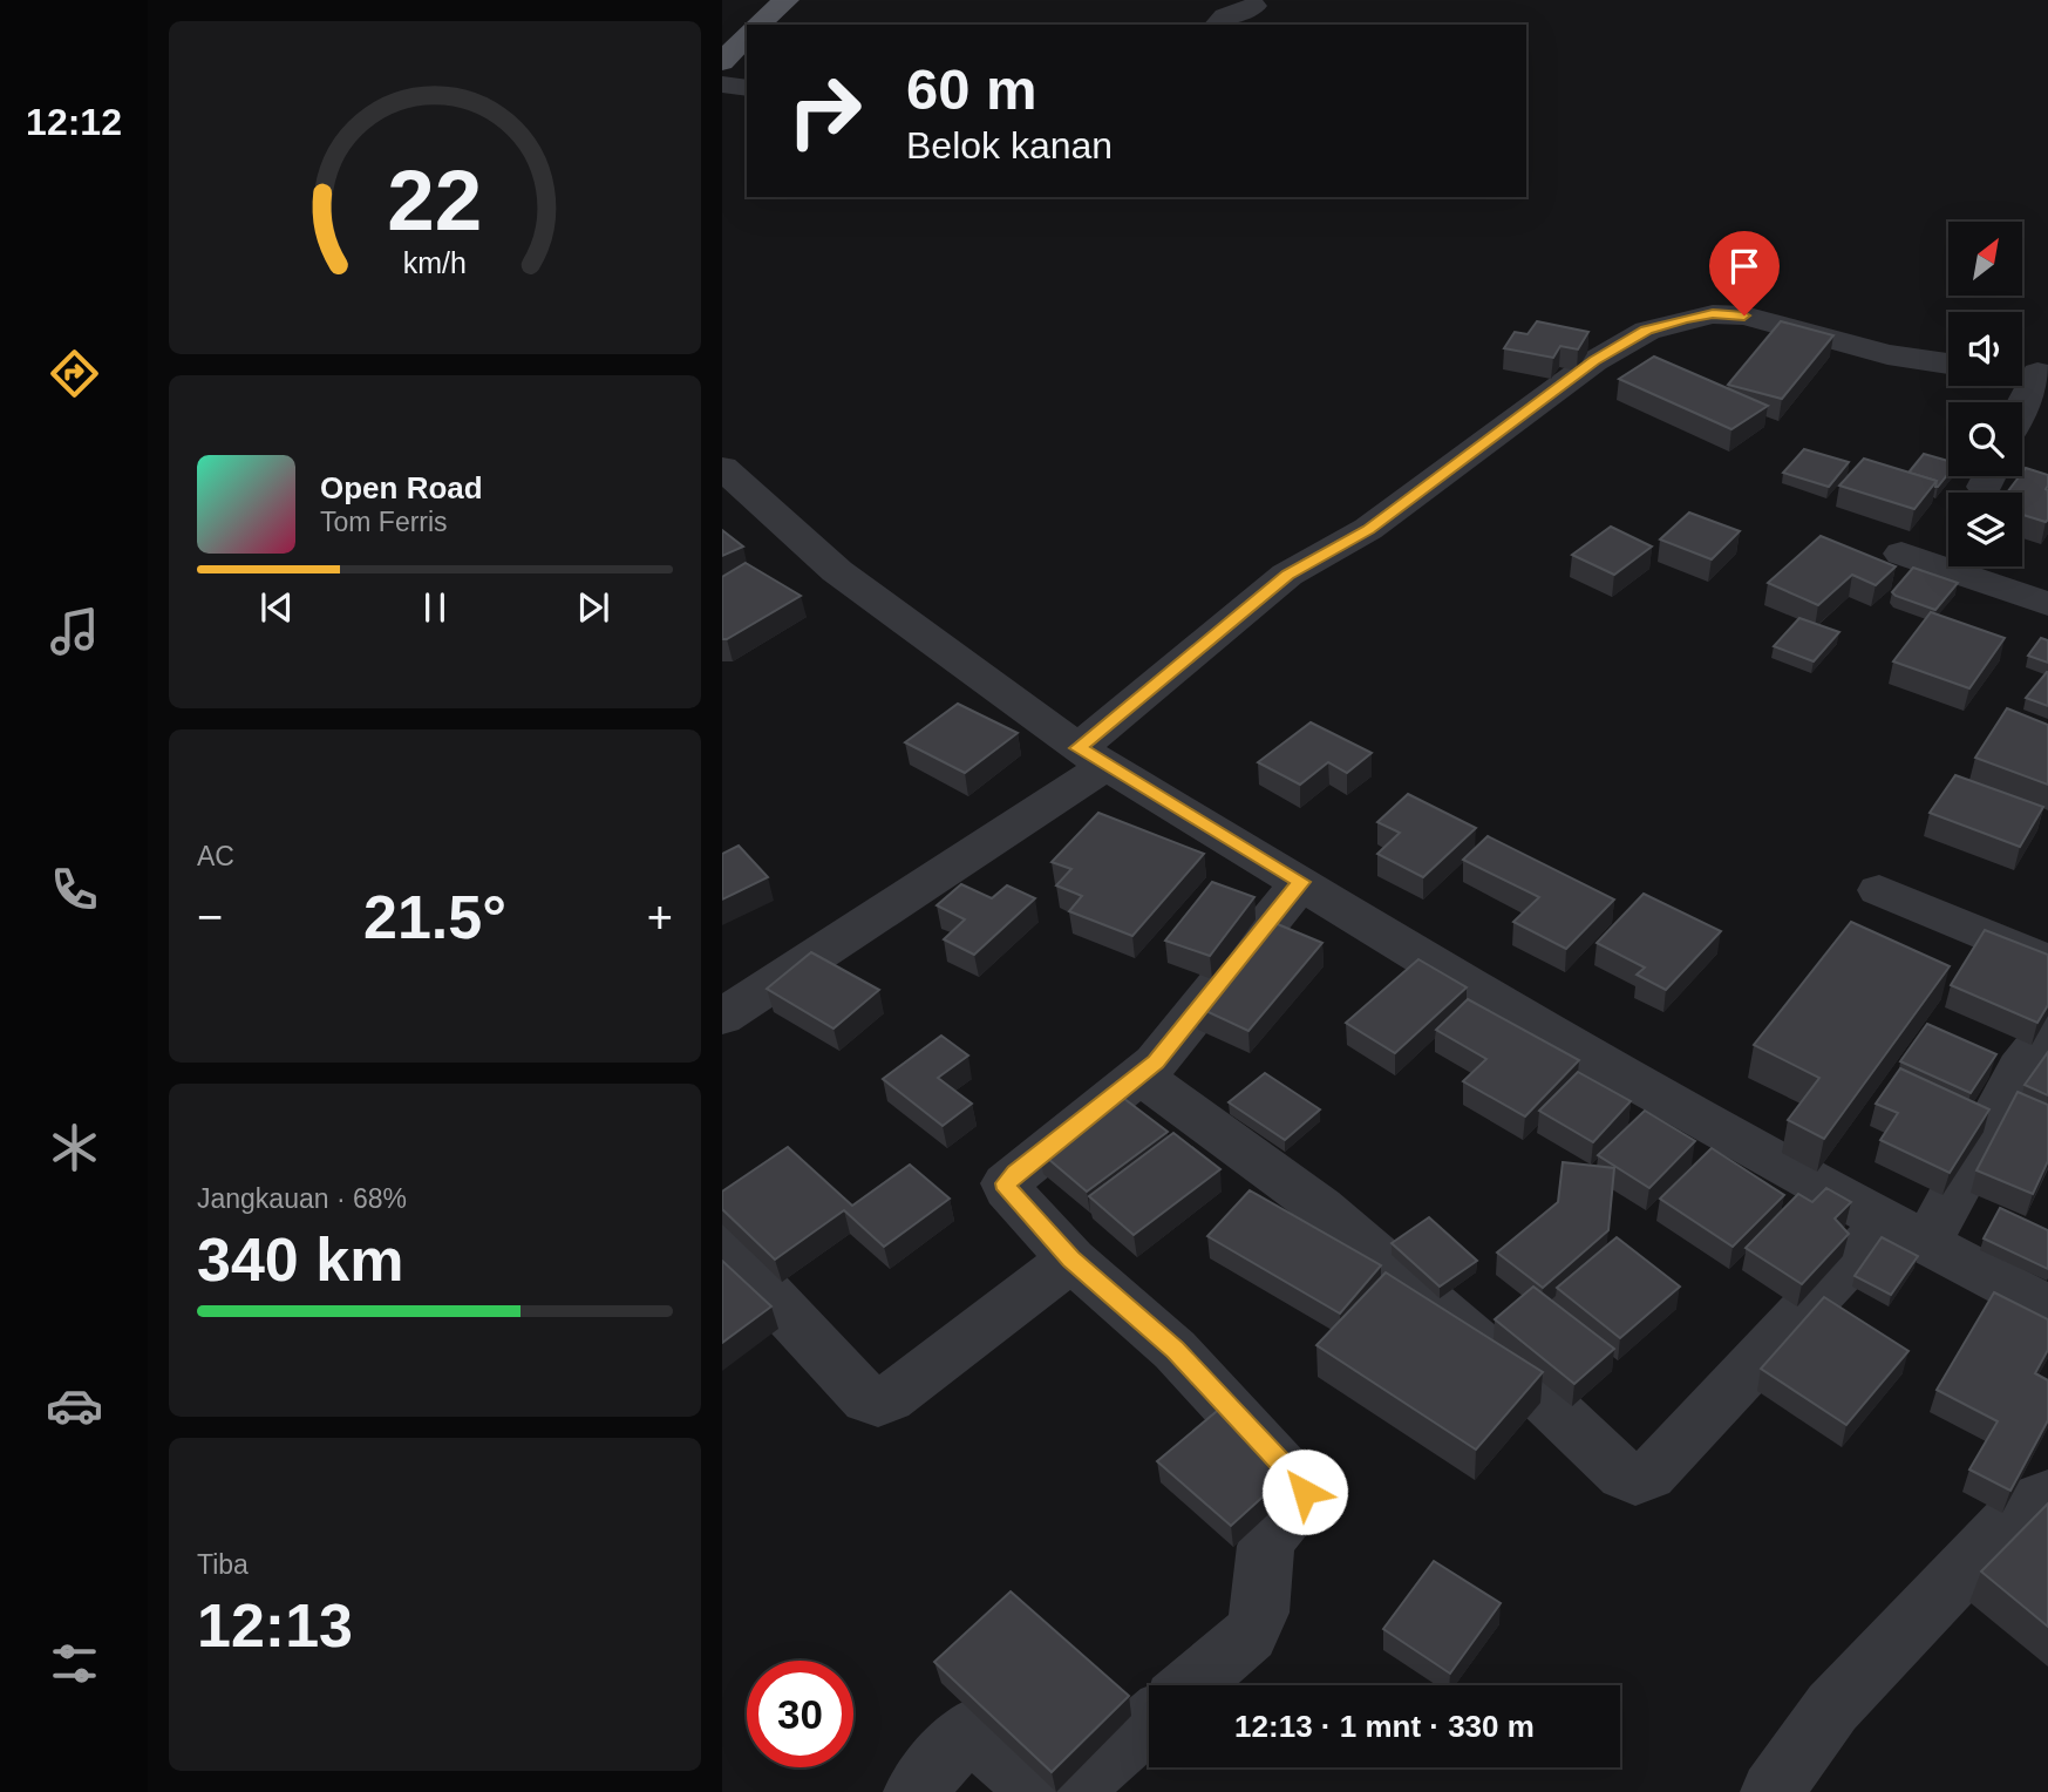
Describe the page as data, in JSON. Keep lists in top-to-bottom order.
{
  "north": "top right",
  "page": {
    "tabs": "12:12",
    "turn": ["60 m", "Belok kanan"],
    "song": ["Open Road", "Tom Ferris"],
    "tile": [
      "AC",
      ["Jangkauan · 68%", "340 km"],
      ["Tiba", "12:13"]
    ],
    "heat": ["−", "21.5°", "+"],
    "limit": "30",
    "trip": "12:13 · 1 mnt · 330 m",
    "gauge": ["22", "km/h"]
  }
}
